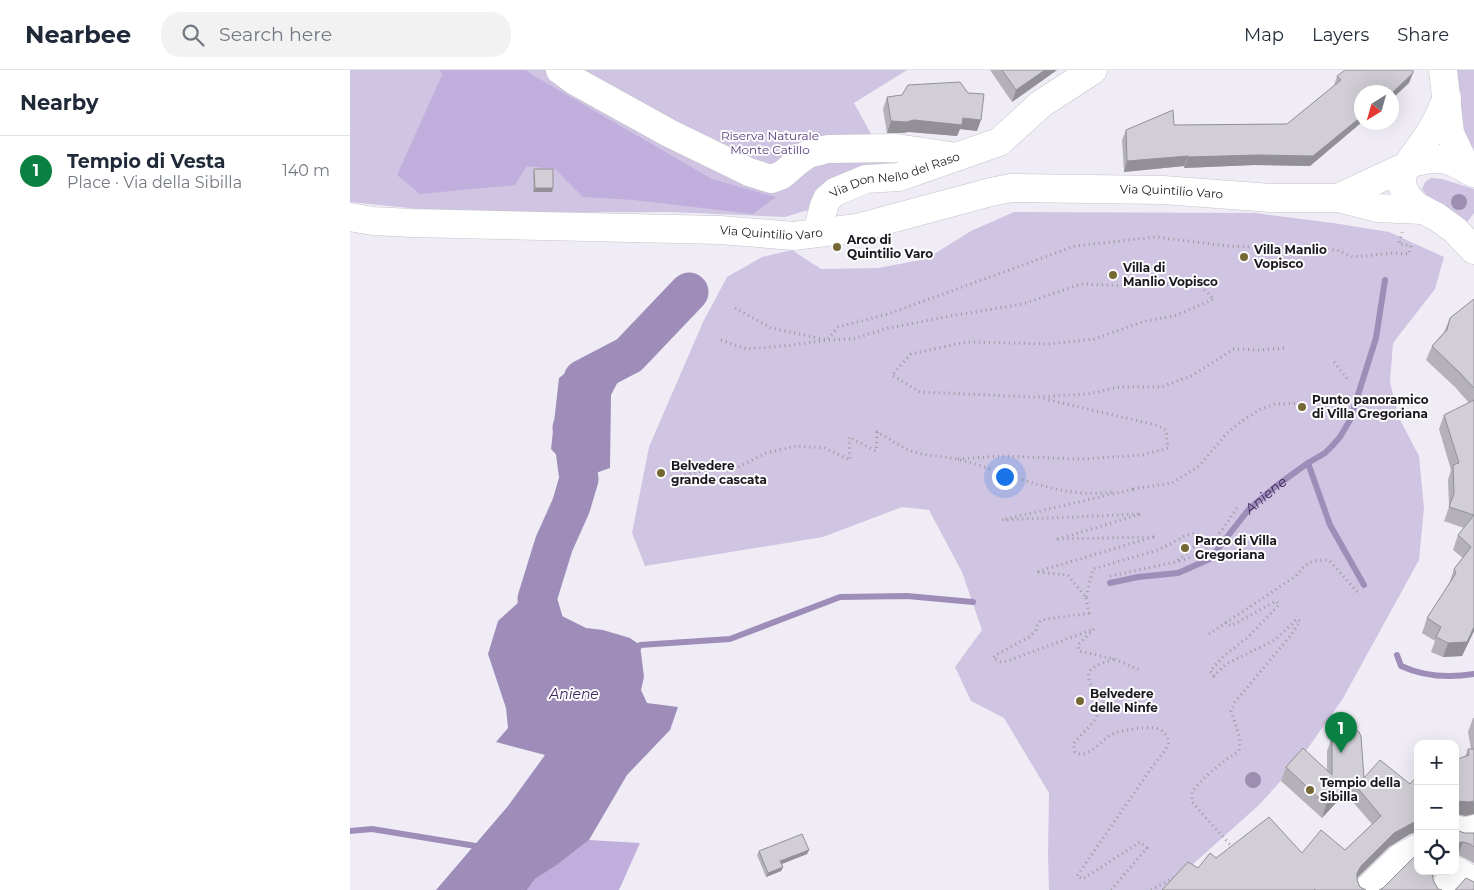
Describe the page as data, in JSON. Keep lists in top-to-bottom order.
{
  "streets": {
    "main road": ["Via Don Nello del Raso", "Via Quintilio Varo"]
  },
  "crossings": [
    ["Via Don Nello del Raso", "Via Quintilio Varo"]
  ],
  "water": ["Aniene"],
  "parks": ["Riserva Naturale Monte Catillo"],
  "places": [
    "Arco di Quintilio Varo",
    "Villa Manlio Vopisco",
    "Villa di Manlio Vopisco",
    "Punto panoramico di Villa Gregoriana",
    "Belvedere grande cascata",
    "Parco di Villa Gregoriana",
    "Belvedere delle Ninfe",
    "Tempio della Sibilla"
  ],
  "north": "bottom left",
  "page": {
    "header": "Nearbee",
    "search": "Search here",
    "nav": ["Map", "Layers", "Share"],
    "heading": "Nearby",
    "list": [
      {
        "mark": "1",
        "name": "Tempio di Vesta",
        "note": "Place · Via della Sibilla",
        "value": "140 m"
      }
    ],
    "pins": "1",
    "map_buttons": ["+", "−"]
  }
}
